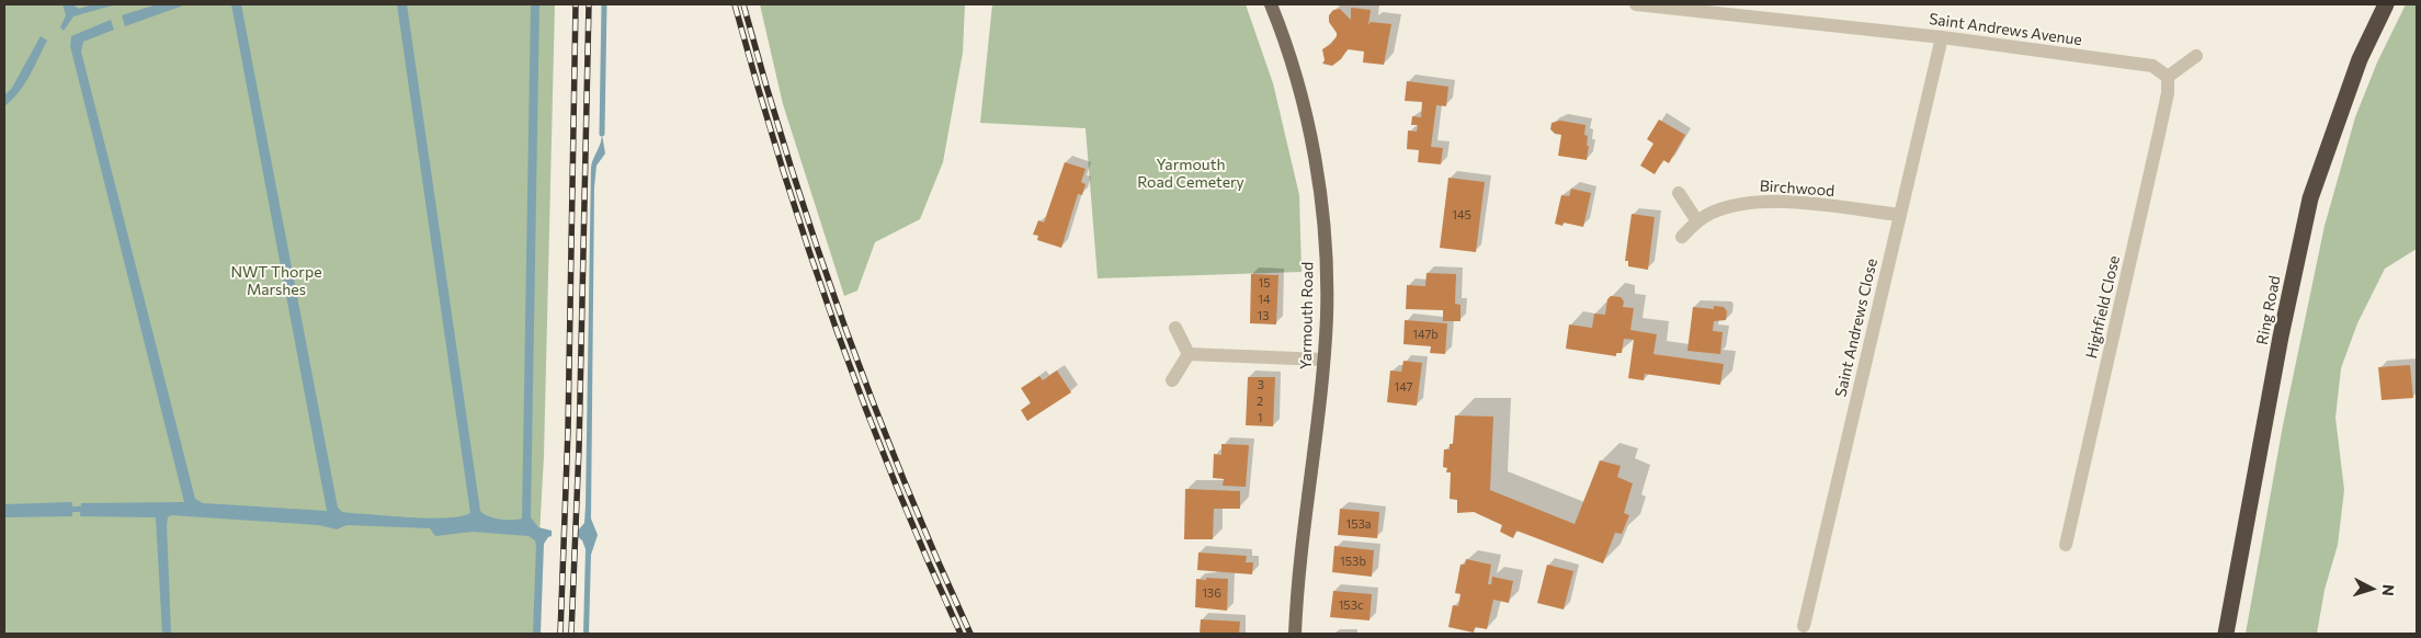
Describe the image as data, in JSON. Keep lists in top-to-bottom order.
{
  "streets": {
    "highway": ["Ring Road"],
    "main road": ["Yarmouth Road"],
    "street": [
      "Saint Andrews Avenue",
      "Birchwood",
      "Highfield Close",
      "Saint Andrews Close"
    ]
  },
  "crossings": [
    ["Saint Andrews Avenue", "Highfield Close"],
    ["Saint Andrews Avenue", "Saint Andrews Close"],
    ["Birchwood", "Saint Andrews Close"]
  ],
  "parks": ["Yarmouth Road Cemetery", "NWT Thorpe Marshes"],
  "house_numbers": [
    "145",
    "15",
    "14",
    "13",
    "147b",
    "3",
    "147",
    "2",
    "1",
    "153a",
    "153b",
    "136",
    "153c"
  ],
  "north": "right"
}
